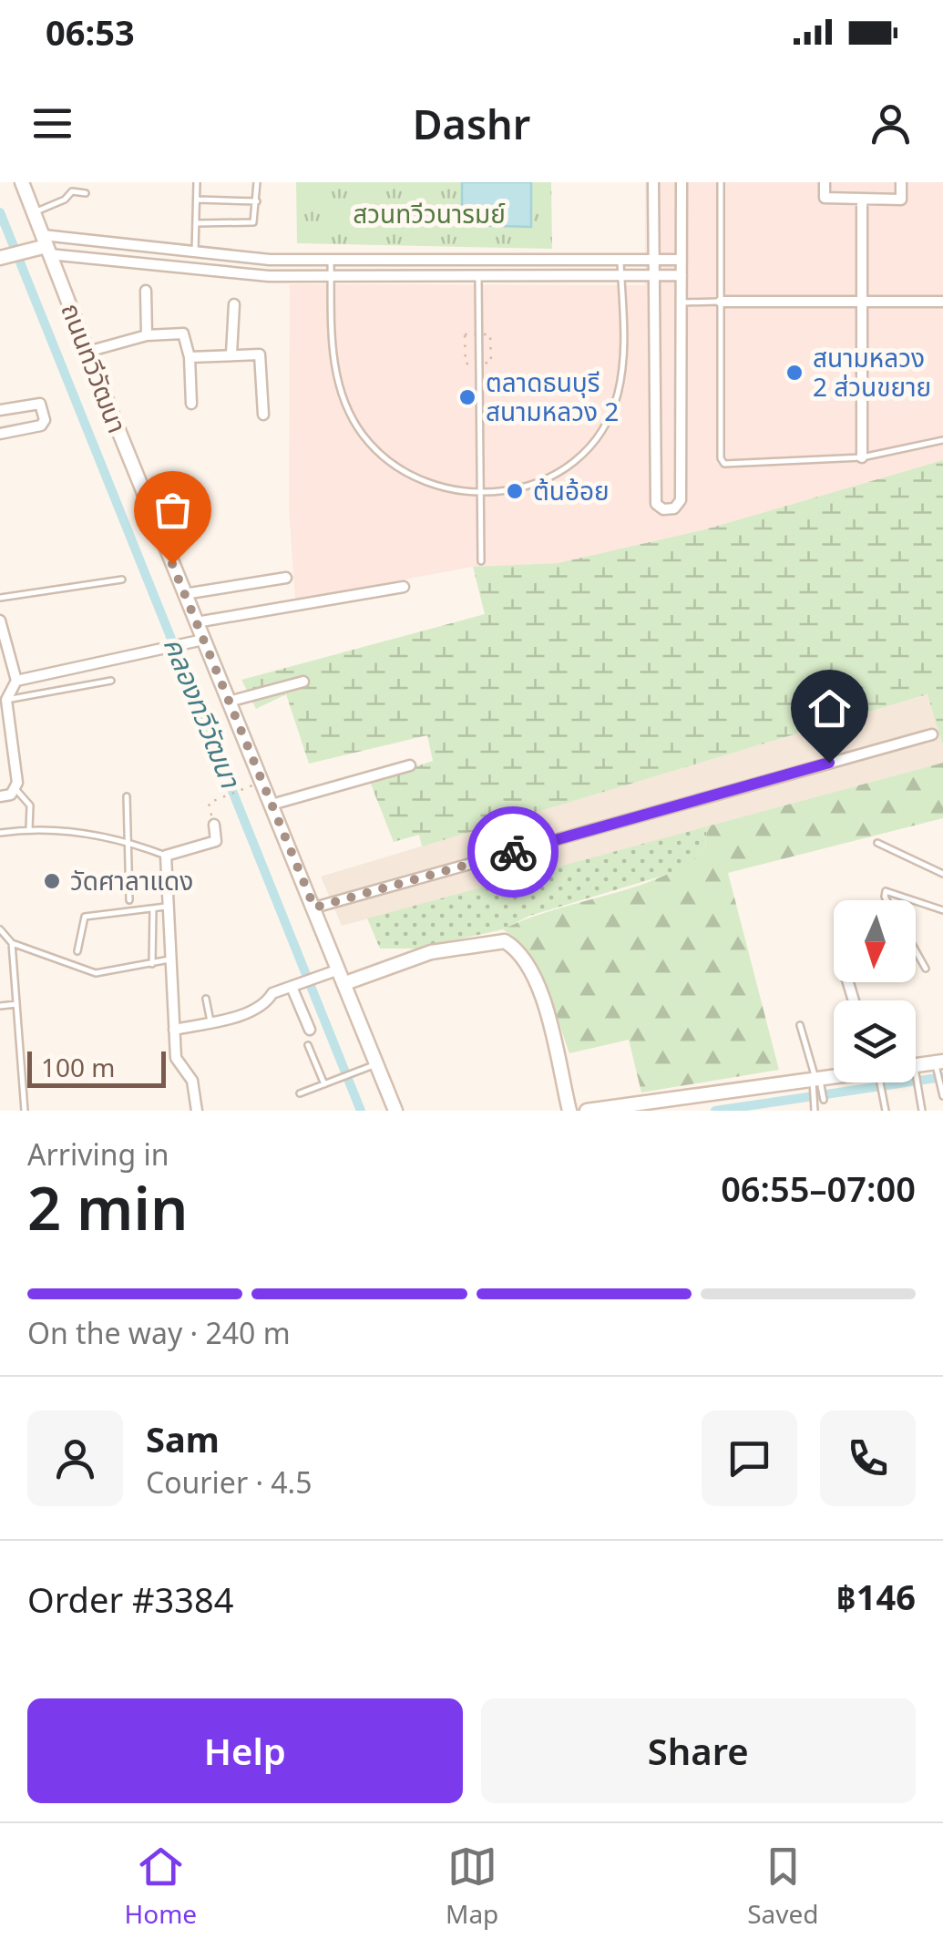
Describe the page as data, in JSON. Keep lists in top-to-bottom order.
{
  "streets": {
    "main road": ["ถนนทวีวัฒนา"]
  },
  "water": ["คลองทวีวัฒนา"],
  "parks": ["สวนทวีวนารมย์"],
  "places": [
    "สนามหลวง 2 ส่วนขยาย",
    "ตลาดธนบุรี สนามหลวง 2",
    "ต้นอ้อย",
    "วัดศาลาแดง"
  ],
  "scale_bar": "100 m",
  "north": "bottom",
  "page": {
    "status": "06:53",
    "header": "Dashr",
    "scale": "100 m",
    "heading": ["2 min", "Arriving in", "06:55–07:00"],
    "panel": [
      "Sam",
      "Courier · 4.5",
      "Order #3384",
      "฿146"
    ],
    "bar": "On the way · 240 m",
    "buttons": ["Help", "Share"],
    "tabs": ["Home", "Map", "Saved"]
  }
}
